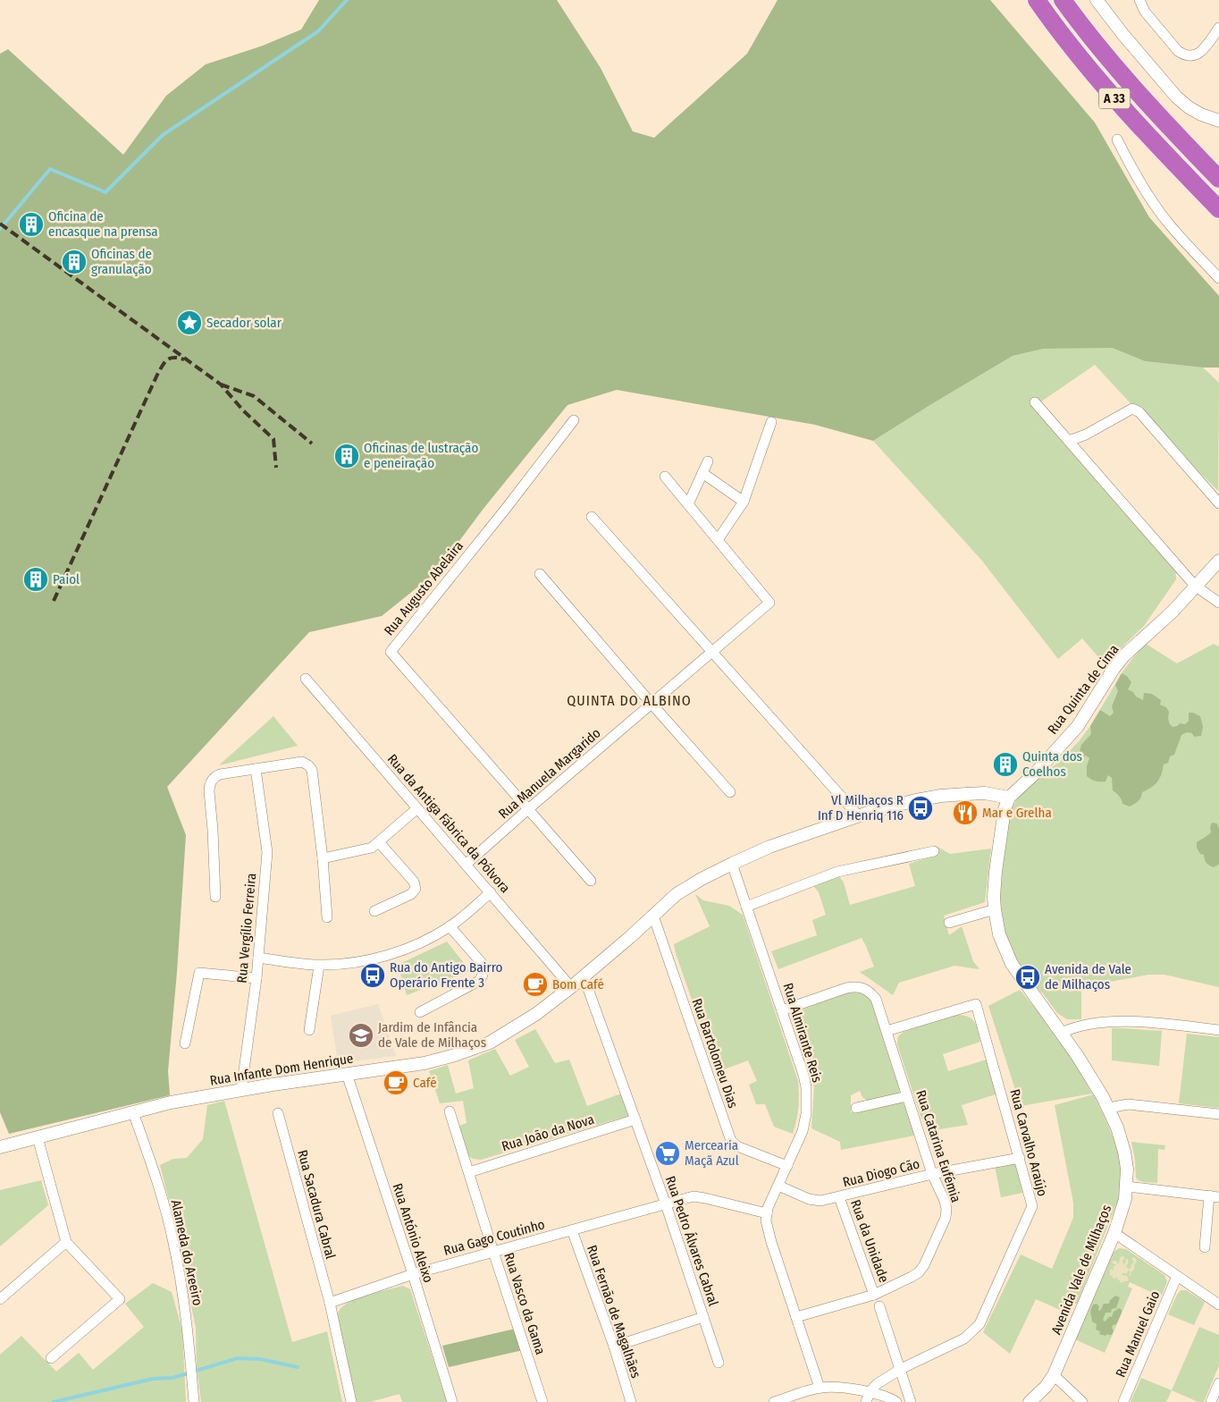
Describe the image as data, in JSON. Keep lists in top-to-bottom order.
{
  "streets": {
    "highway": ["A 33"],
    "street": [
      "Rua Augusto Abelaira",
      "Rua Quinta de Cima",
      "Rua Manuela Margarido",
      "Rua da Antiga Fábrica da Pólvora",
      "Rua Vergílio Ferreira",
      "Rua Almirante Reis",
      "Rua Bartolomeu Dias",
      "Rua Infante Dom Henrique",
      "Rua João da Nova",
      "Rua Carvalho Araújo",
      "Rua Catarina Eufémia",
      "Rua Diogo Cão",
      "Rua Sacadura Cabral",
      "Rua António Aleixo",
      "Rua Gago Coutinho",
      "Rua Pedro Álvares Cabral",
      "Rua da Unidade",
      "Alameda do Areeiro",
      "Avenida Vale de Milhaços",
      "Rua Vasco da Gama",
      "Rua Fernão de Magalhães",
      "Rua Manuel Gaio"
    ]
  },
  "crossings": [
    ["Rua Augusto Abelaira", "Rua Manuela Margarido"],
    ["Rua Quinta de Cima", "Rua Infante Dom Henrique"],
    ["Rua Quinta de Cima", "Avenida Vale de Milhaços"],
    ["Rua Manuela Margarido", "Rua da Antiga Fábrica da Pólvora"],
    ["Rua da Antiga Fábrica da Pólvora", "Rua Infante Dom Henrique"],
    ["Rua Vergílio Ferreira", "Rua Infante Dom Henrique"],
    ["Rua Almirante Reis", "Rua Bartolomeu Dias"],
    ["Rua Almirante Reis", "Rua Infante Dom Henrique"],
    ["Rua Almirante Reis", "Rua Catarina Eufémia"],
    ["Rua Almirante Reis", "Rua Diogo Cão"],
    ["Rua Almirante Reis", "Rua Gago Coutinho"],
    ["Rua Bartolomeu Dias", "Rua Infante Dom Henrique"],
    ["Rua Infante Dom Henrique", "Rua António Aleixo"],
    ["Rua Infante Dom Henrique", "Rua Pedro Álvares Cabral"],
    ["Rua Infante Dom Henrique", "Alameda do Areeiro"],
    ["Rua Infante Dom Henrique", "Avenida Vale de Milhaços"],
    ["Rua João da Nova", "Rua Pedro Álvares Cabral"],
    ["Rua João da Nova", "Rua Vasco da Gama"],
    ["Rua Carvalho Araújo", "Rua Catarina Eufémia"],
    ["Rua Carvalho Araújo", "Rua Diogo Cão"],
    ["Rua Catarina Eufémia", "Rua Diogo Cão"],
    ["Rua Catarina Eufémia", "Rua da Unidade"],
    ["Rua Diogo Cão", "Rua da Unidade"],
    ["Rua Sacadura Cabral", "Rua Gago Coutinho"],
    ["Rua António Aleixo", "Rua Gago Coutinho"],
    ["Rua Gago Coutinho", "Rua Pedro Álvares Cabral"],
    ["Rua Gago Coutinho", "Rua Vasco da Gama"],
    ["Rua Gago Coutinho", "Rua Fernão de Magalhães"]
  ],
  "districts": ["QUINTA DO ALBINO"],
  "places": {
    "building": [
      "Oficina de encasque na prensa",
      "Oficinas de granulação",
      "Oficinas de lustração e peneiração",
      "Paiol",
      "Quinta dos Coelhos"
    ],
    "place": ["Secador solar"],
    "bus stop": ["Vl Milhaços R Inf D Henriq 116", "Rua do Antigo Bairro Operário Frente 3", "Avenida de Vale de Milhaços"],
    "restaurant": ["Mar e Grelha"],
    "cafe": ["Bom Café", "Café"],
    "school or university": ["Jardim de Infância de Vale de Milhaços"],
    "supermarket": ["Mercearia Maçã Azul"]
  }
}
